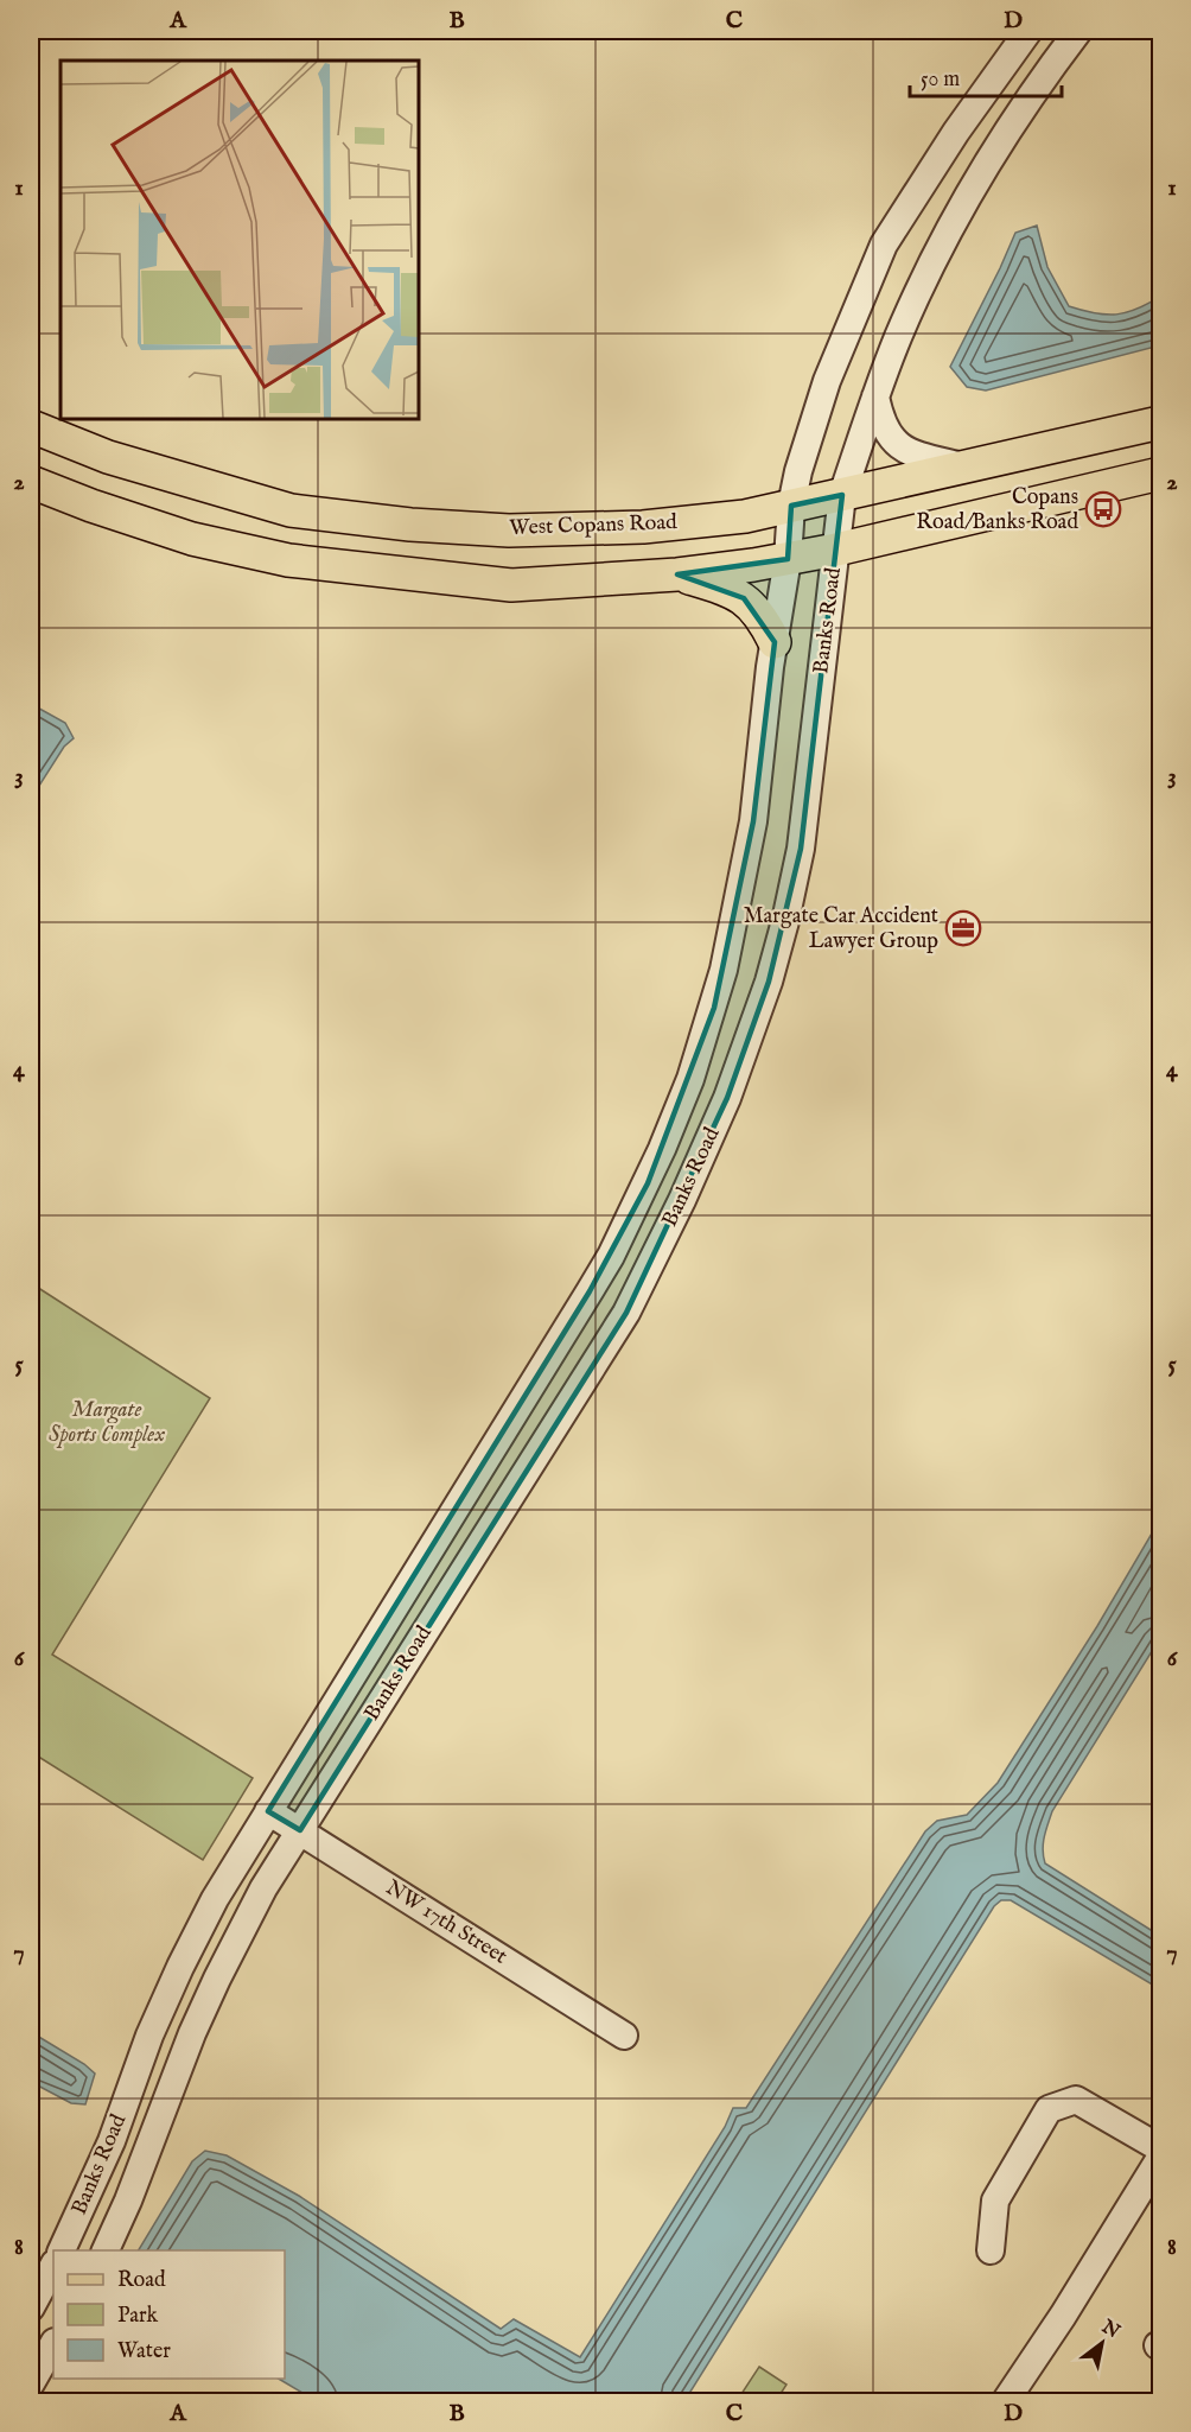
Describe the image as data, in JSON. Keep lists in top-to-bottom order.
{
  "streets": {
    "main road": ["West Copans Road"],
    "street": ["Banks Road", "NW 17th Street"]
  },
  "crossings": [
    ["West Copans Road", "Banks Road"],
    ["Banks Road", "NW 17th Street"]
  ],
  "parks": ["Margate Sports Complex"],
  "places": {
    "bus stop": ["Copans Road/Banks Road"],
    "office": ["Margate Car Accident Lawyer Group"]
  },
  "legend": ["Road", "Park", "Water"],
  "scale_bar": "50 m",
  "north": "top right",
  "grid": {
    "columns": [
      "A",
      "B",
      "C",
      "D"
    ],
    "rows": [
      "1",
      "2",
      "3",
      "4",
      "5",
      "6",
      "7",
      "8"
    ]
  }
}
